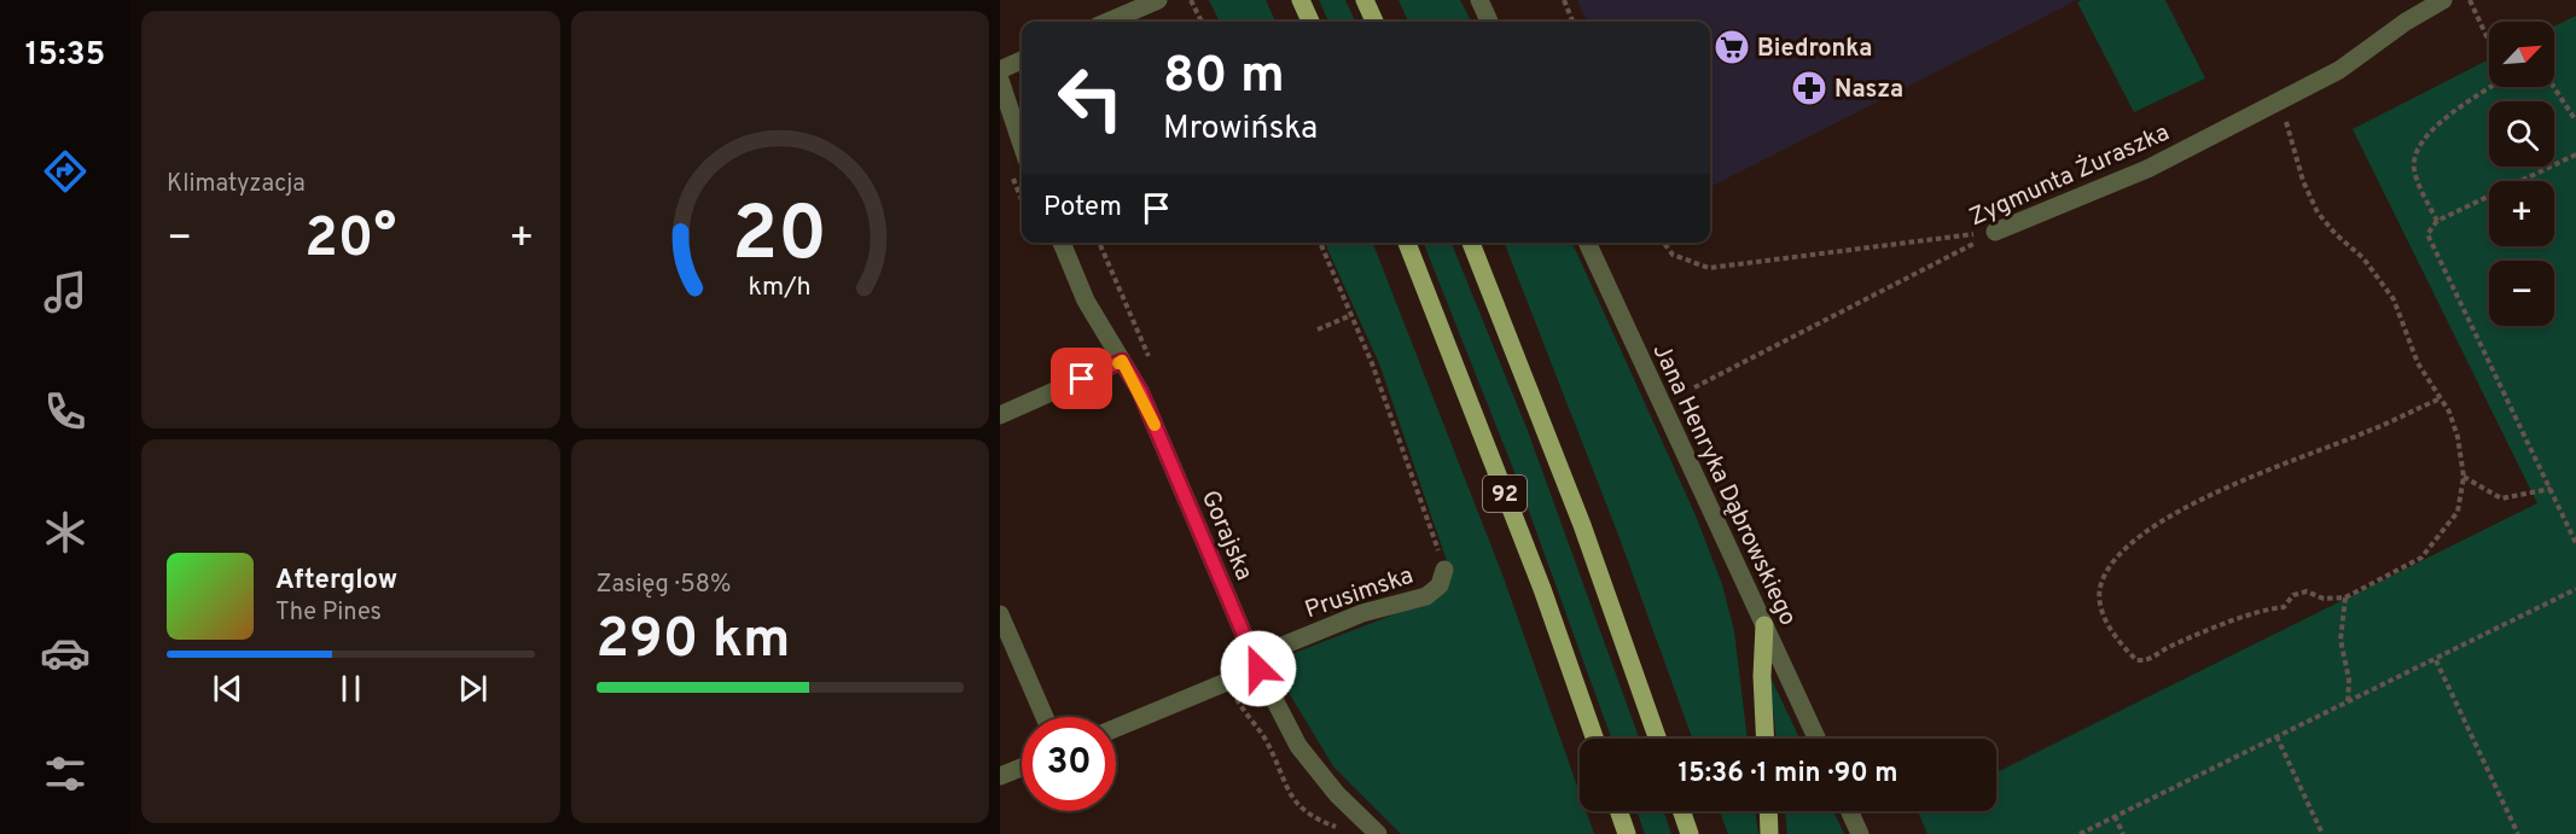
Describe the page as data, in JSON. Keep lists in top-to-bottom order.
{
  "streets": {
    "main road": ["92"],
    "street": [
      "Zygmunta Żuraszka",
      "Jana Henryka Dąbrowskiego",
      "Gorajska",
      "Prusimska"
    ]
  },
  "crossings": [
    ["Gorajska", "Prusimska"]
  ],
  "places": {
    "supermarket": ["Biedronka"],
    "pharmacy": ["Nasza"]
  },
  "north": "top right",
  "page": {
    "tabs": "15:35",
    "tile": [
      "Klimatyzacja",
      ["Zasięg · 58%", "290 km"]
    ],
    "map_buttons": ["+", "−"],
    "turn": ["80 m", "Mrowińska"],
    "then": "Potem",
    "heat": ["−", "20°", "+"],
    "song": ["Afterglow", "The Pines"],
    "limit": "30",
    "trip": "15:36 · 1 min · 90 m",
    "gauge": ["20", "km/h"]
  }
}
